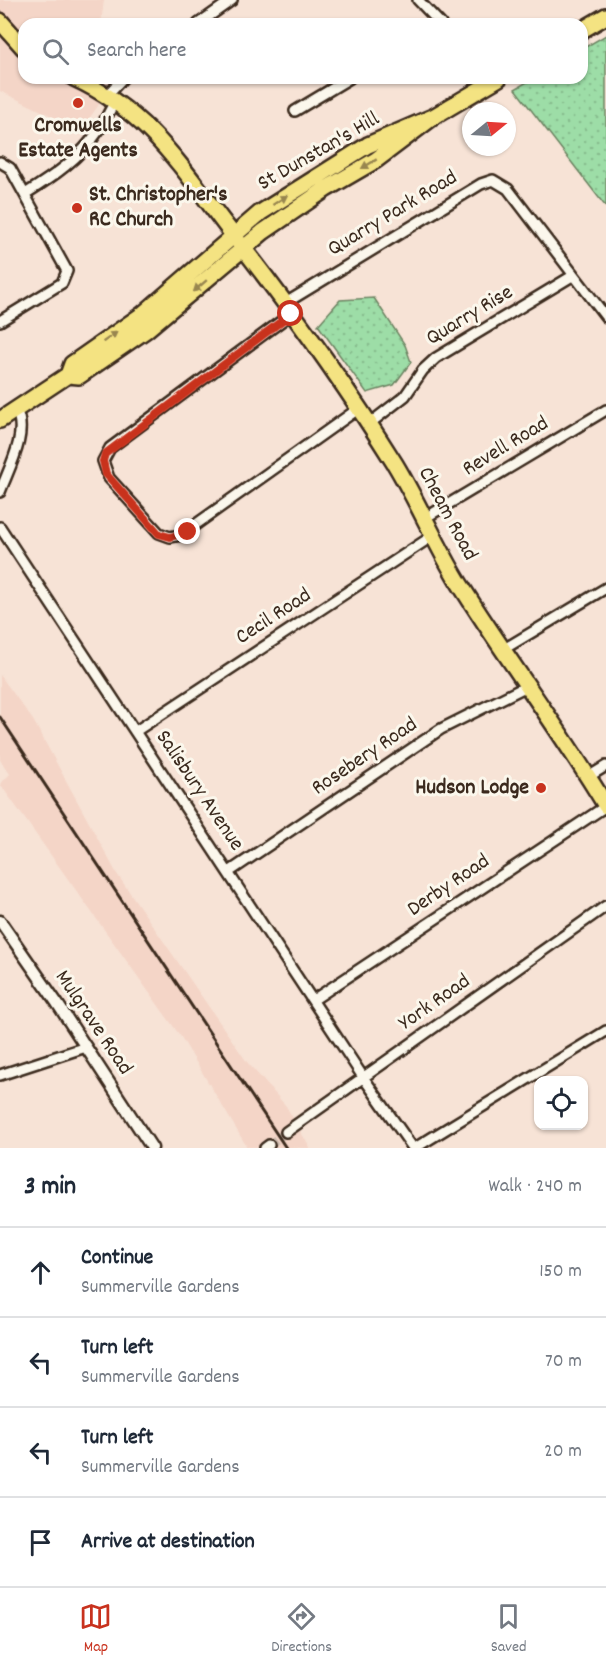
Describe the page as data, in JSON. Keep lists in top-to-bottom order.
{
  "streets": {
    "highway": ["St Dunstan's Hill", "Cheam Road"],
    "street": [
      "Quarry Park Road",
      "Quarry Rise",
      "Revell Road",
      "Cecil Road",
      "Rosebery Road",
      "Salisbury Avenue",
      "Derby Road",
      "York Road",
      "Mulgrave Road"
    ]
  },
  "crossings": [
    ["St Dunstan's Hill", "Cheam Road"],
    ["Quarry Park Road", "Quarry Rise"],
    ["Quarry Park Road", "Cheam Road"],
    ["Quarry Rise", "Cheam Road"],
    ["Revell Road", "Cheam Road"],
    ["Cheam Road", "Cecil Road"],
    ["Cheam Road", "Rosebery Road"],
    ["Cheam Road", "Derby Road"],
    ["Cecil Road", "Salisbury Avenue"],
    ["Rosebery Road", "Salisbury Avenue"],
    ["Salisbury Avenue", "Derby Road"],
    ["Salisbury Avenue", "York Road"]
  ],
  "places": ["Cromwells Estate Agents", "St. Christopher's RC Church", "Hudson Lodge"],
  "north": "right",
  "page": {
    "search": "Search here",
    "heading": ["3 min", "Walk · 240 m"],
    "list": [
      ["Continue", "Summerville Gardens", "150 m"],
      ["Turn left", "Summerville Gardens", "70 m"],
      ["Turn left", "Summerville Gardens", "20 m"],
      "Arrive at destination"
    ],
    "nav": ["Map", "Directions", "Saved"]
  }
}
